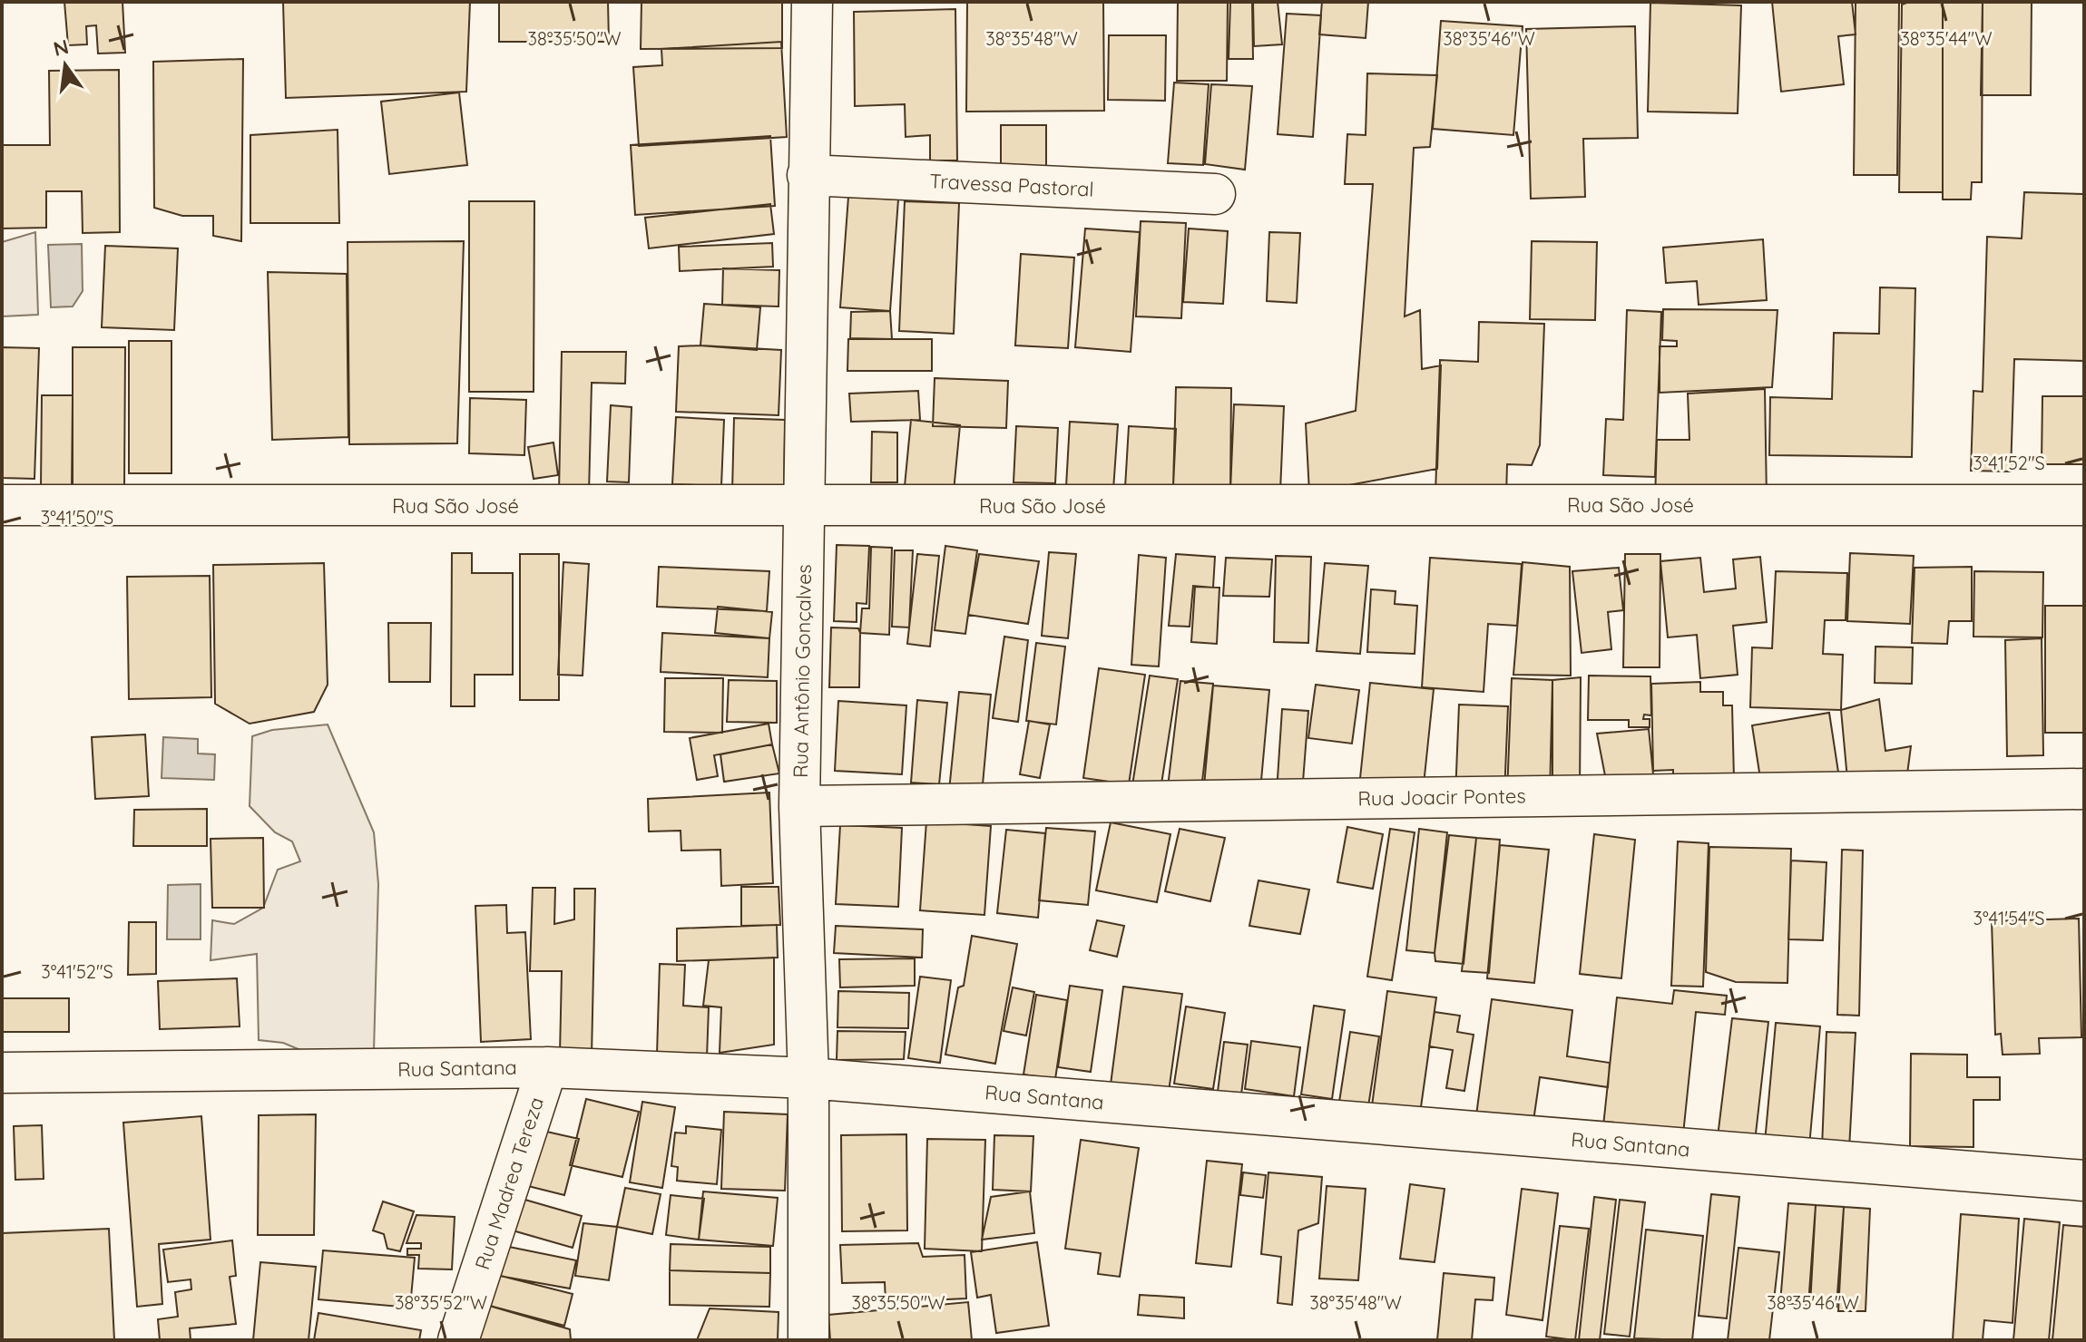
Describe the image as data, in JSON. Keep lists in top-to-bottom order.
{
  "streets": {
    "street": [
      "Travessa Pastoral",
      "Rua São José",
      "Rua Antônio Gonçalves",
      "Rua Joacir Pontes",
      "Rua Santana",
      "Rua Madrea Tereza"
    ]
  },
  "crossings": [
    ["Travessa Pastoral", "Rua Antônio Gonçalves"],
    ["Rua São José", "Rua Antônio Gonçalves"],
    ["Rua Antônio Gonçalves", "Rua Joacir Pontes"],
    ["Rua Antônio Gonçalves", "Rua Santana"],
    ["Rua Santana", "Rua Madrea Tereza"]
  ],
  "north": "top",
  "coordinates": [
    "38°35'44\"W",
    "38°35'50\"W",
    "38°35'48\"W",
    "38°35'46\"W",
    "3°41'52\"S",
    "3°41'50\"S",
    "3°41'54\"S",
    "38°35'52\"W"
  ]
}
